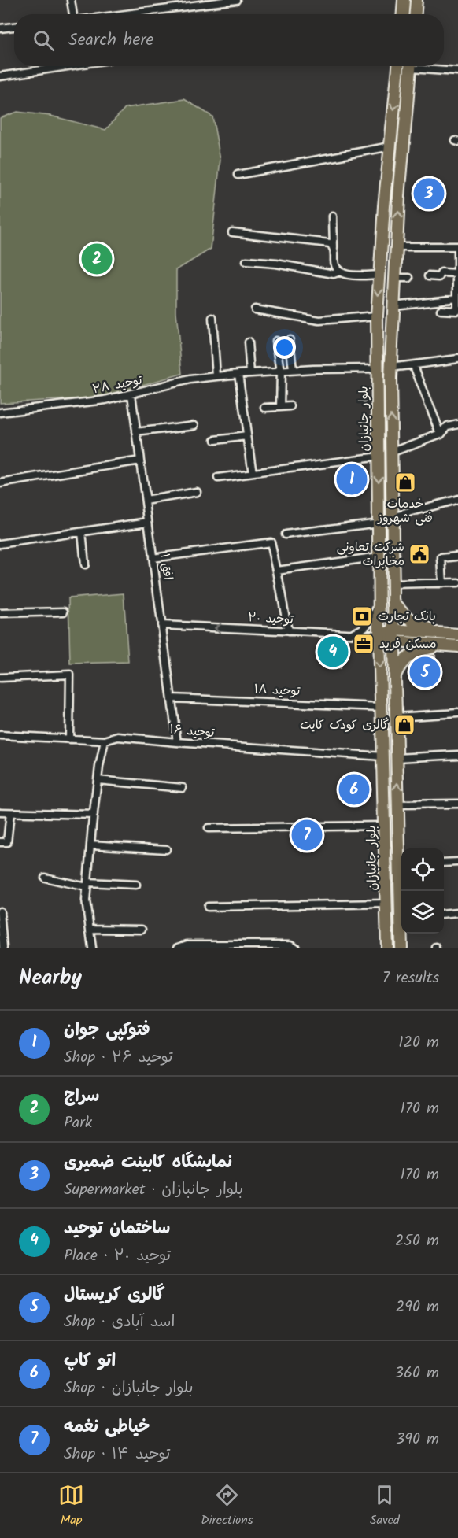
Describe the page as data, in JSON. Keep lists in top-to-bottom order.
{
  "streets": {
    "main road": ["بلوار جانبازان"],
    "street": [
      "توحید ۲۸",
      "افق ۱",
      "توحید ۲۰",
      "توحید ۱۸",
      "توحید ۱۶"
    ]
  },
  "crossings": [
    ["توحید ۲۸", "بلوار جانبازان"],
    ["توحید ۲۸", "افق ۱"],
    ["بلوار جانبازان", "توحید ۲۰"],
    ["بلوار جانبازان", "توحید ۱۸"],
    ["بلوار جانبازان", "توحید ۱۶"],
    ["افق ۱", "توحید ۲۰"],
    ["افق ۱", "توحید ۱۸"],
    ["افق ۱", "توحید ۱۶"]
  ],
  "one_way": ["توحید ۲۰"],
  "places": {
    "shop": ["خدمات فنی شهروز", "گالری کودک کایت"],
    "public building": ["شرکت تعاونی مخابرات"],
    "bank": ["بانک تجارت"],
    "office": ["مسکن فرید"]
  },
  "page": {
    "search": "Search here",
    "pins": [
      "3",
      "2",
      "1",
      "4",
      "5",
      "6",
      "7"
    ],
    "heading": ["Nearby", "7 results"],
    "list": [
      {
        "mark": "1",
        "name": "فتوکپی جوان",
        "note": "Shop · توحید ۲۶",
        "value": "120 m"
      },
      {
        "mark": "2",
        "name": "سراج",
        "note": "Park",
        "value": "170 m"
      },
      {
        "mark": "3",
        "name": "نمایشگاه کابینت ضمیری",
        "note": "Supermarket · بلوار جانبازان",
        "value": "170 m"
      },
      {
        "mark": "4",
        "name": "ساختمان توحید",
        "note": "Place · توحید ۲۰",
        "value": "250 m"
      },
      {
        "mark": "5",
        "name": "گالری کریستال",
        "note": "Shop · اسد آبادی",
        "value": "290 m"
      },
      {
        "mark": "6",
        "name": "اتو کاپ",
        "note": "Shop · بلوار جانبازان",
        "value": "360 m"
      },
      {
        "mark": "7",
        "name": "خیاطی نغمه",
        "note": "Shop · توحید ۱۴",
        "value": "390 m"
      }
    ],
    "nav": ["Map", "Directions", "Saved"]
  }
}
